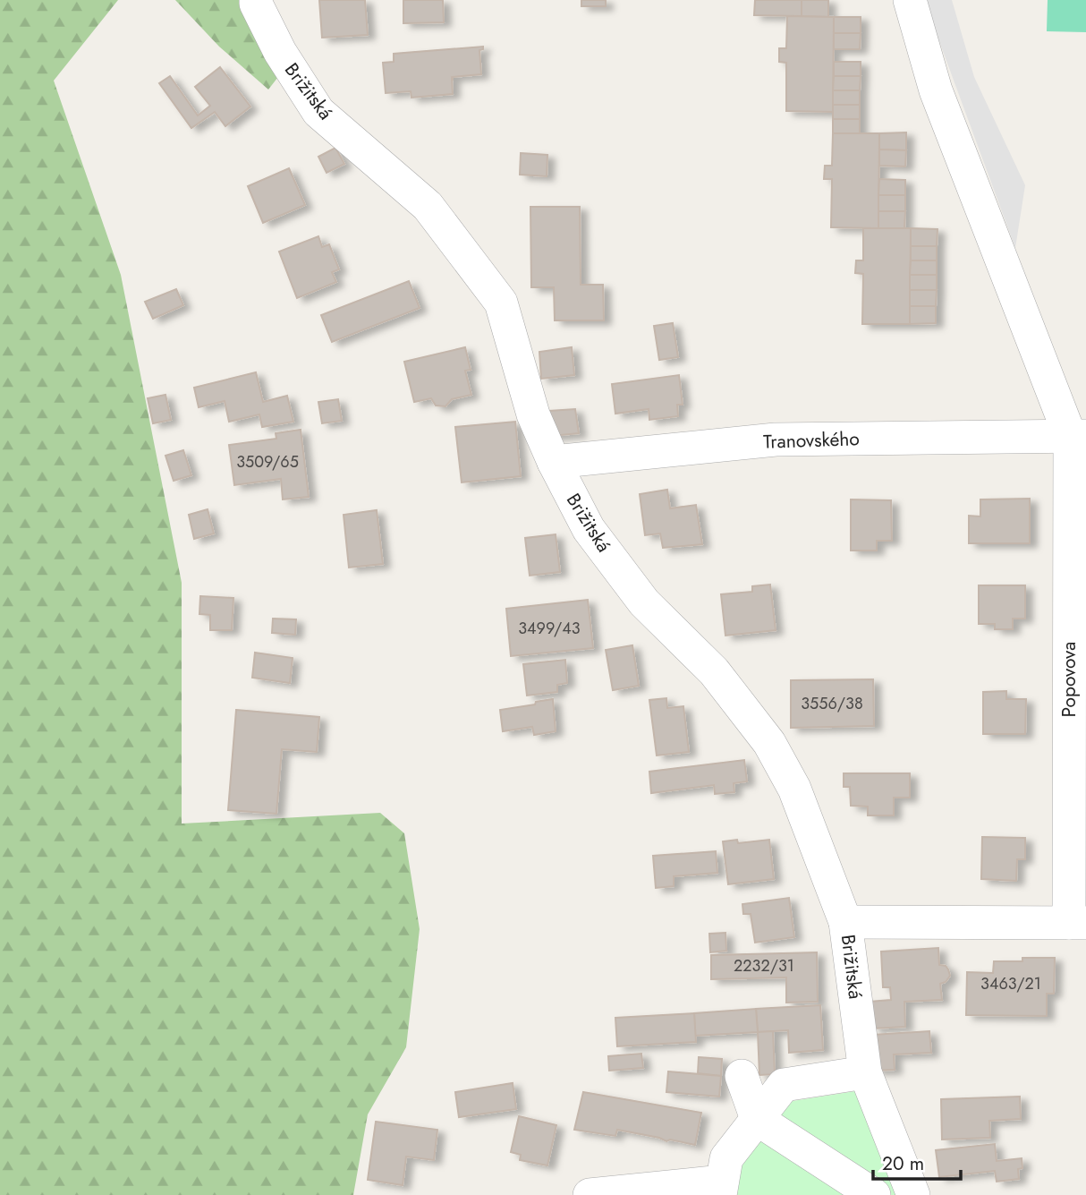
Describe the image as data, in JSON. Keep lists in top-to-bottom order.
{
  "streets": {
    "street": ["Brižitská", "Tranovského", "Popovova"]
  },
  "crossings": [
    ["Brižitská", "Tranovského"],
    ["Brižitská", "Popovova"],
    ["Tranovského", "Popovova"]
  ],
  "house_numbers": [
    "3509/65",
    "3499/43",
    "3556/38",
    "2232/31",
    "3463/21"
  ],
  "scale_bar": "20 m"
}
